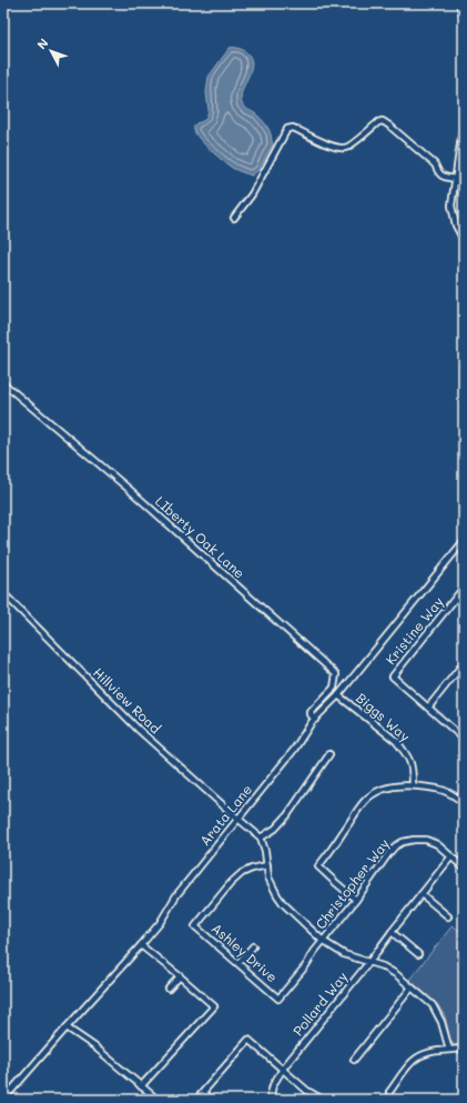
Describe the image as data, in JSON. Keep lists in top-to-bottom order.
{
  "streets": {
    "street": [
      "LIberty Oak Lane",
      "Kristine Way",
      "Hillview Road",
      "Biggs Way",
      "Arata Lane",
      "Christopher Way",
      "Ashley Drive",
      "Pollard Way"
    ]
  },
  "crossings": [
    ["LIberty Oak Lane", "Arata Lane"],
    ["Hillview Road", "Arata Lane"],
    ["Biggs Way", "Arata Lane"],
    ["Christopher Way", "Ashley Drive"],
    ["Christopher Way", "Pollard Way"]
  ],
  "north": "top left"
}
